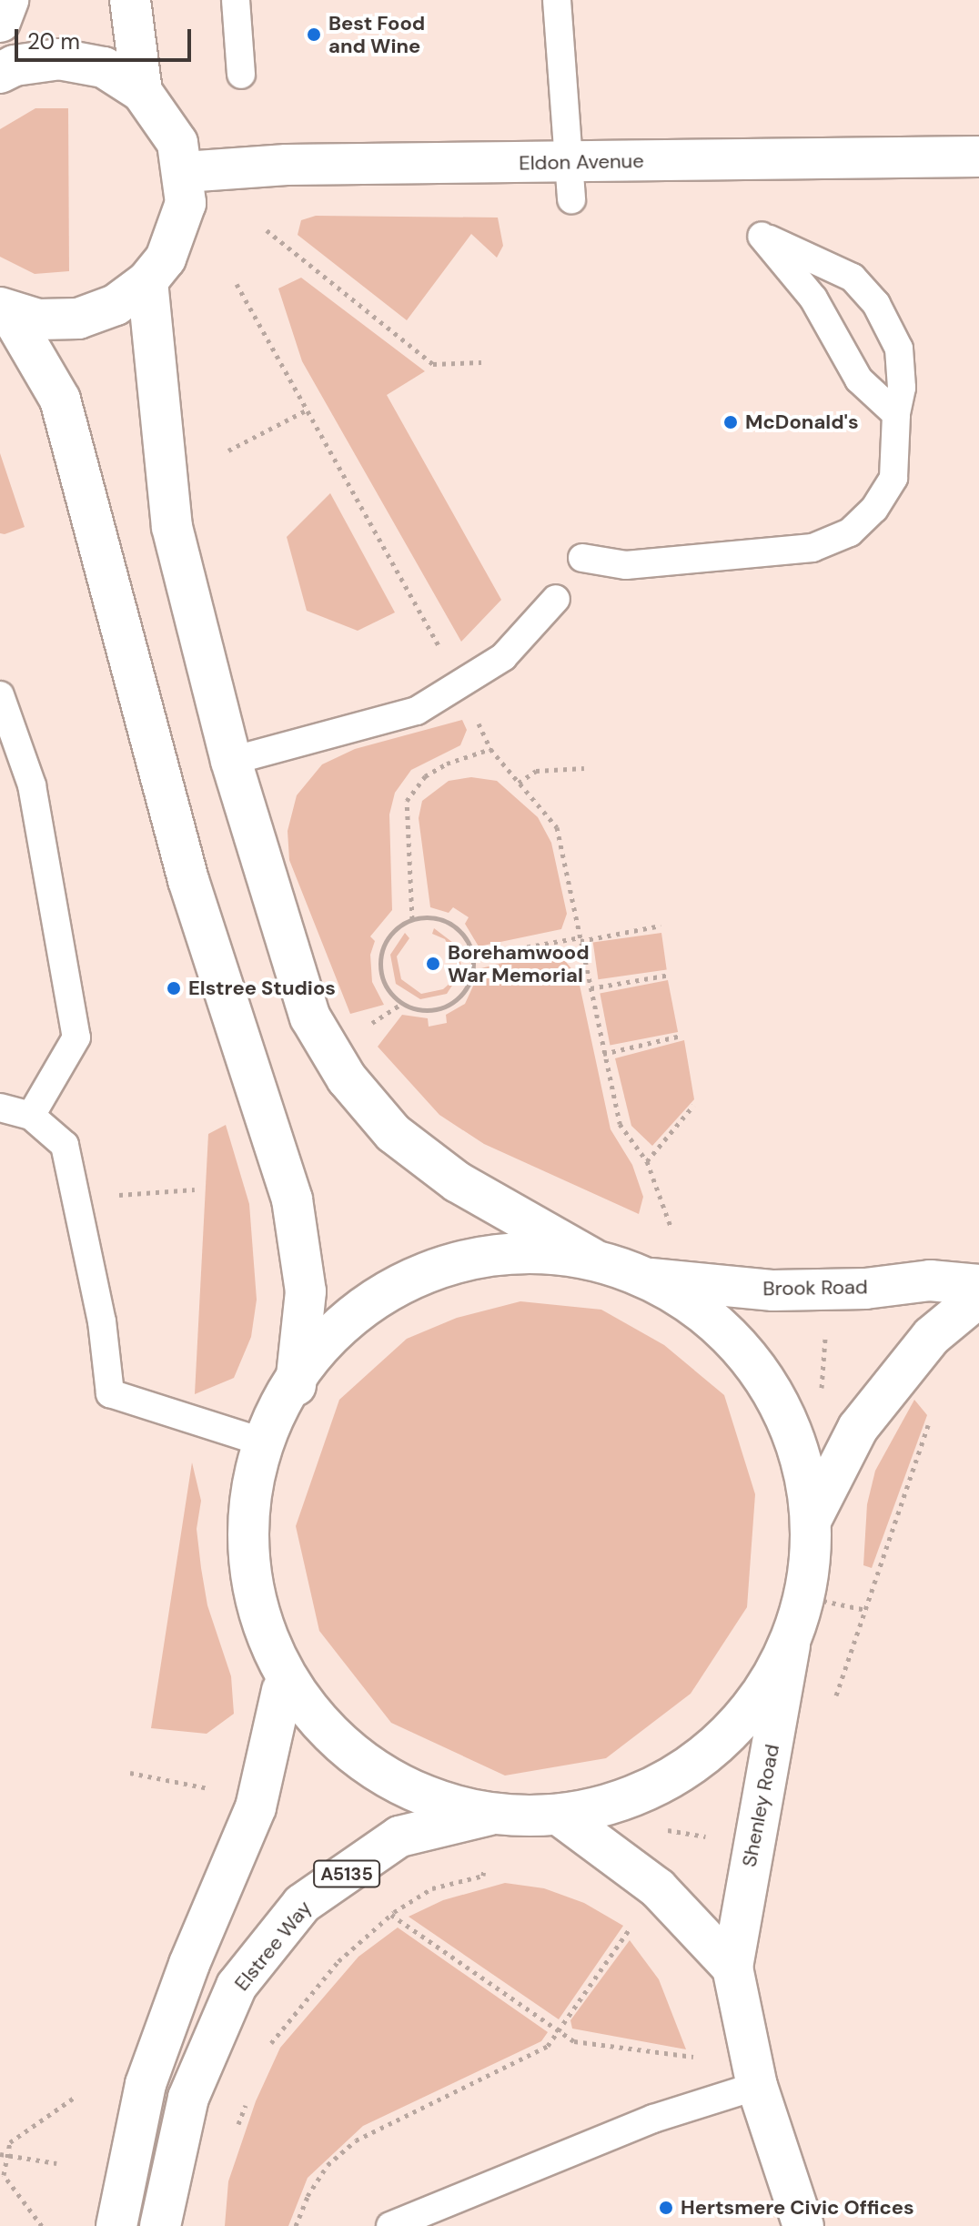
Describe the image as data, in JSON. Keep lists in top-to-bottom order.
{
  "streets": {
    "main road": [
      "Eldon Avenue",
      "Brook Road",
      "Shenley Road",
      "A5135",
      "Elstree Way"
    ]
  },
  "places": [
    "Best Food and Wine",
    "McDonald's",
    "Borehamwood War Memorial",
    "Elstree Studios",
    "Hertsmere Civic Offices"
  ],
  "scale_bar": "20 m"
}
